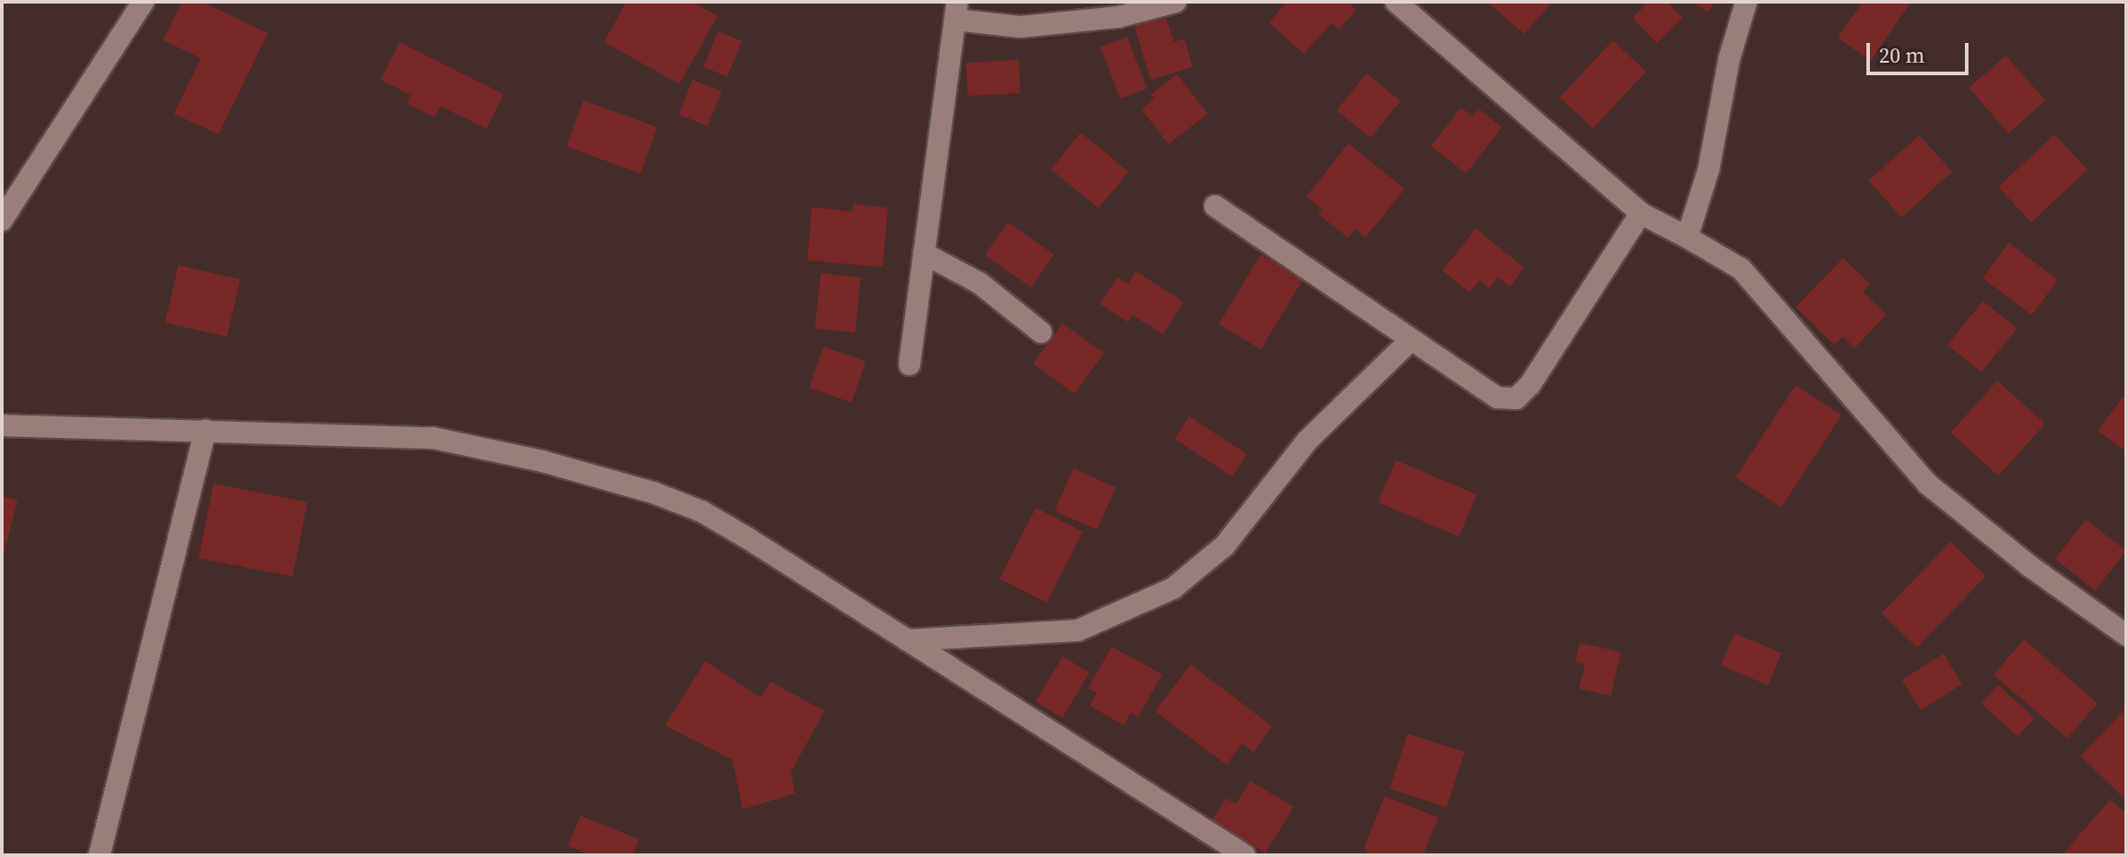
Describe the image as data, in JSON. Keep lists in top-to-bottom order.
{
  "scale_bar": "20 m"
}
